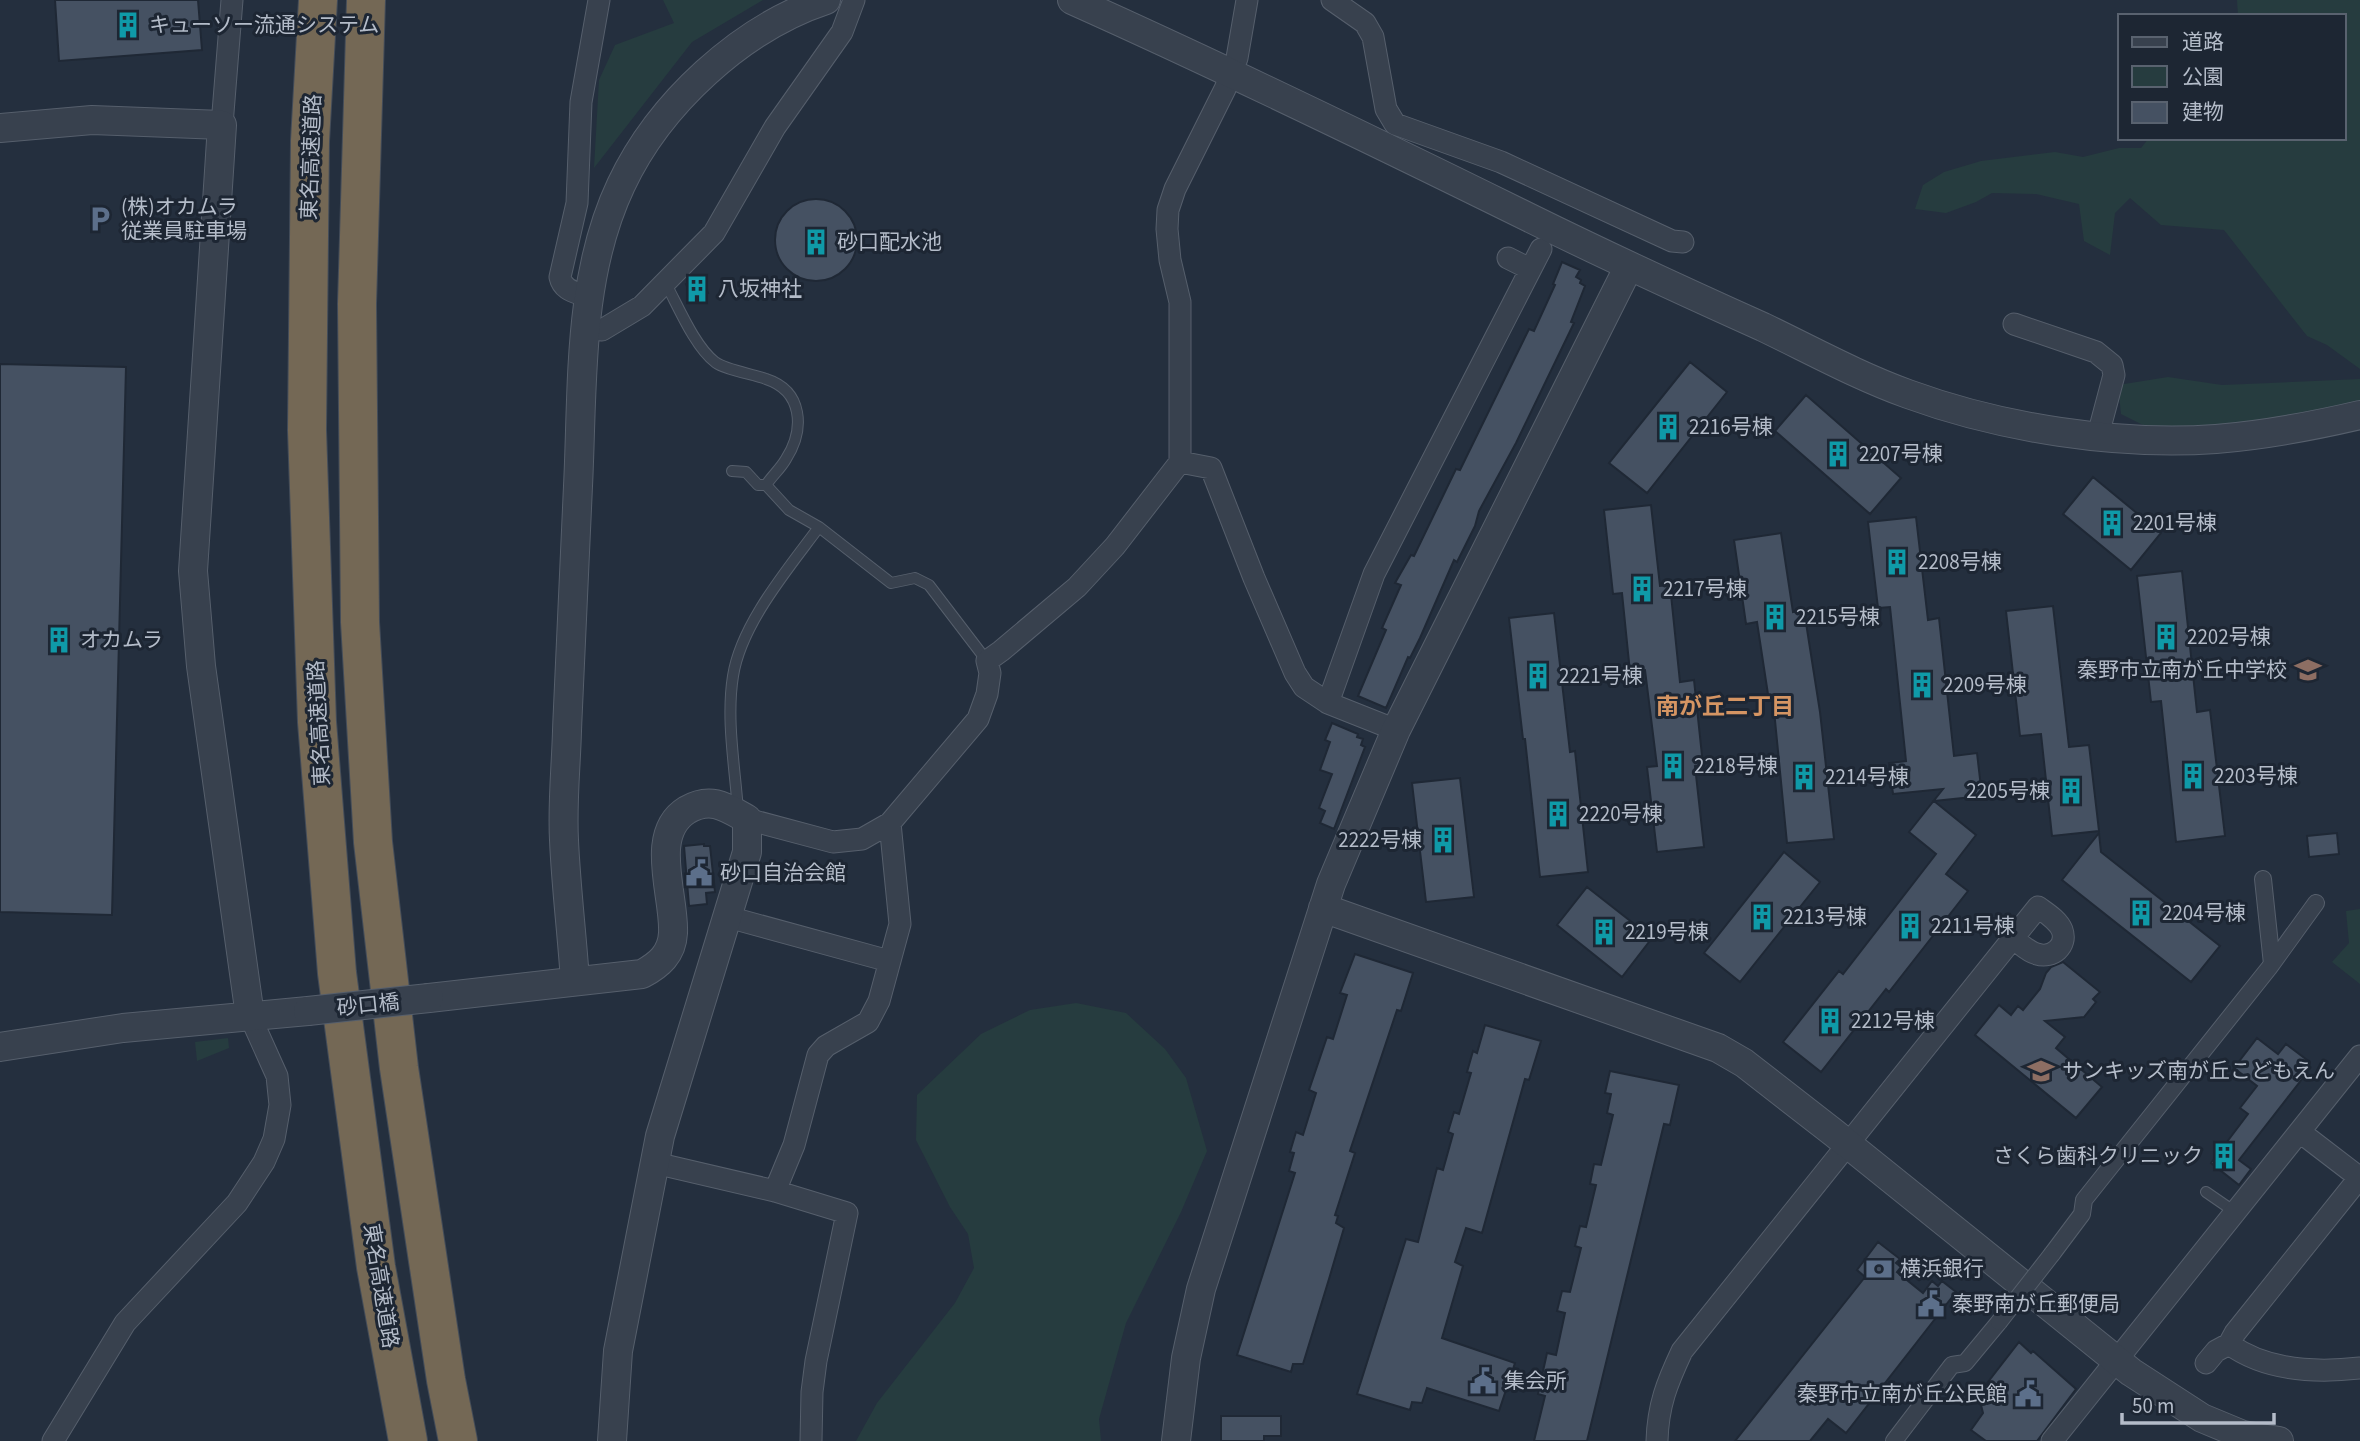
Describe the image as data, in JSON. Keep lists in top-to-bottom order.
{
  "streets": {
    "highway": ["東名高速道路"],
    "street": ["砂口橋"]
  },
  "districts": ["南が丘二丁目"],
  "places": {
    "building": [
      "キューソー流通システム",
      "砂口配水池",
      "八坂神社",
      "2216号棟",
      "2207号棟",
      "2201号棟",
      "2208号棟",
      "2217号棟",
      "2215号棟",
      "2202号棟",
      "オカムラ",
      "2221号棟",
      "2209号棟",
      "2218号棟",
      "2203号棟",
      "2214号棟",
      "2205号棟",
      "2220号棟",
      "2222号棟",
      "2204号棟",
      "2213号棟",
      "2211号棟",
      "2219号棟",
      "2212号棟",
      "さくら歯科クリニック"
    ],
    "parking": ["(株)オカムラ 従業員駐車場"],
    "school or university": ["秦野市立南が丘中学校", "サンキッズ南が丘こどもえん"],
    "public building": [
      "砂口自治会館",
      "秦野南が丘郵便局",
      "集会所",
      "秦野市立南が丘公民館"
    ],
    "bank": ["横浜銀行"]
  },
  "legend": ["道路", "公園", "建物"],
  "scale_bar": "50 m"
}
